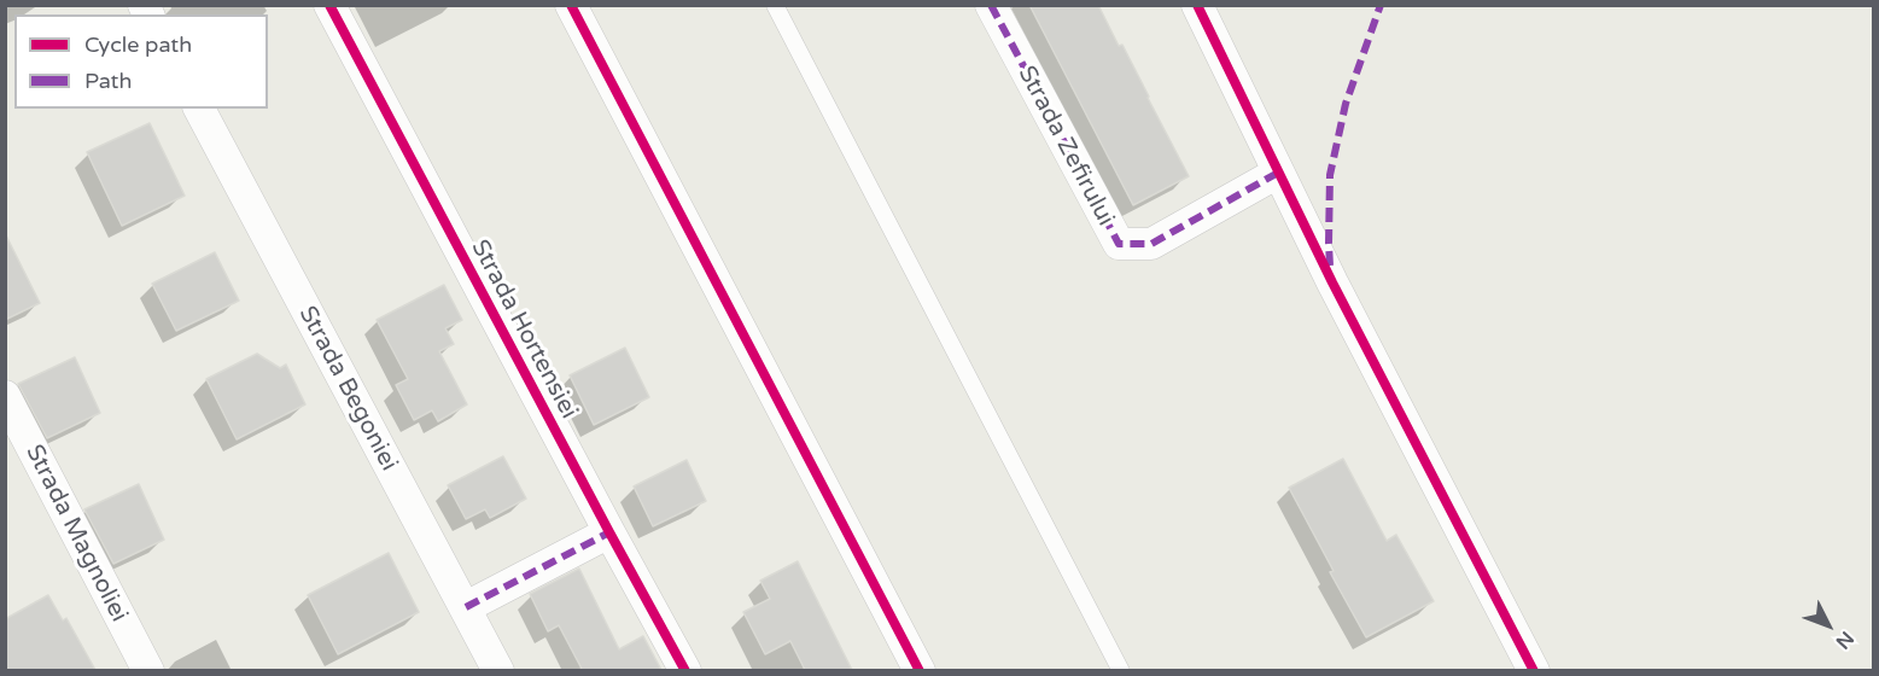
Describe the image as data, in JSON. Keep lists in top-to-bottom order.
{
  "streets": {
    "street": [
      "Strada Zefirului",
      "Strada Hortensiei",
      "Strada Begoniei",
      "Strada Magnoliei"
    ]
  },
  "legend": ["Cycle path", "Path"],
  "north": "bottom right"
}
